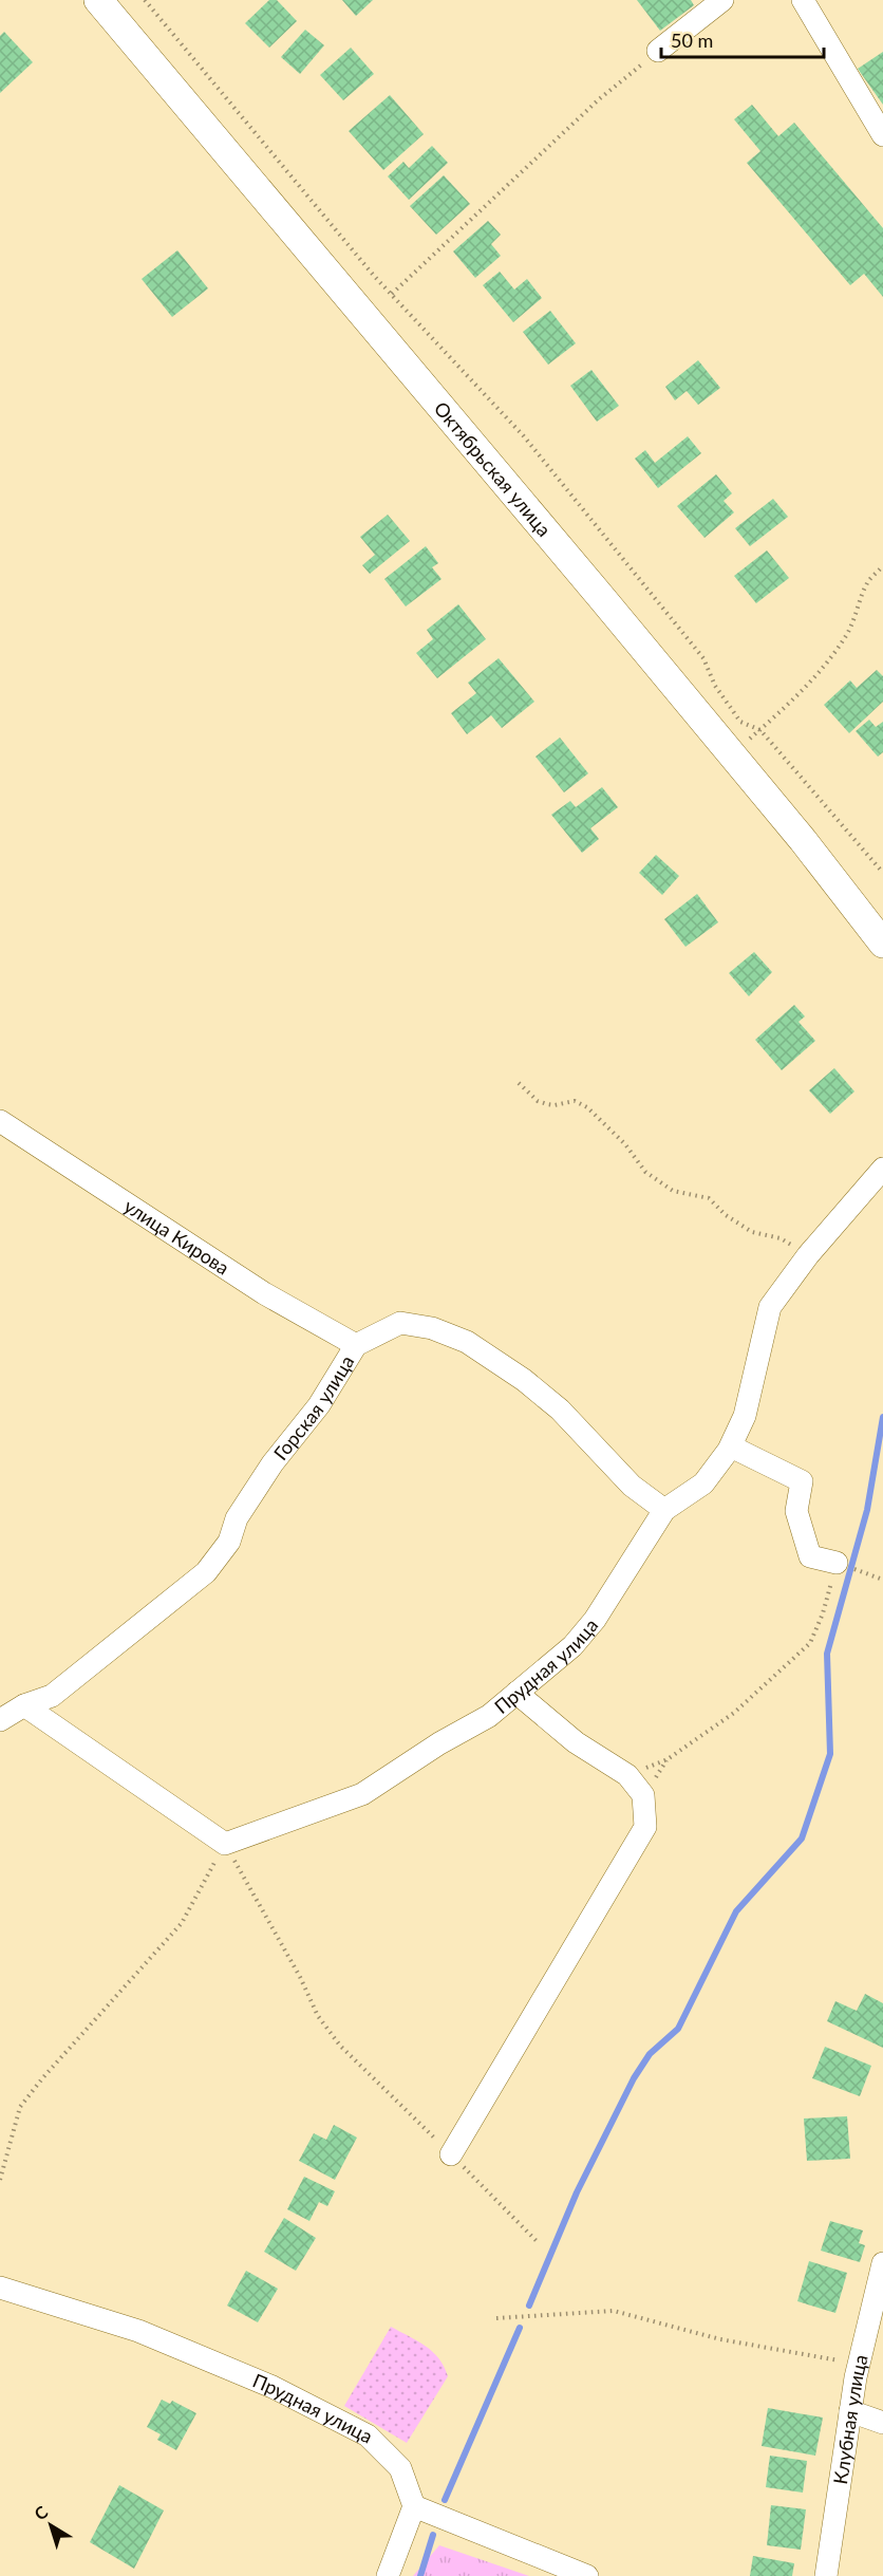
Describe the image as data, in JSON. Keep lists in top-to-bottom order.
{
  "streets": {
    "main road": ["Октябрьская улица"],
    "street": [
      "улица Кирова",
      "Горская улица",
      "Прудная улица",
      "Клубная улица"
    ]
  },
  "crossings": [
    ["улица Кирова", "Горская улица"],
    ["Горская улица", "Прудная улица"]
  ],
  "scale_bar": "50 m",
  "north": "top left"
}
